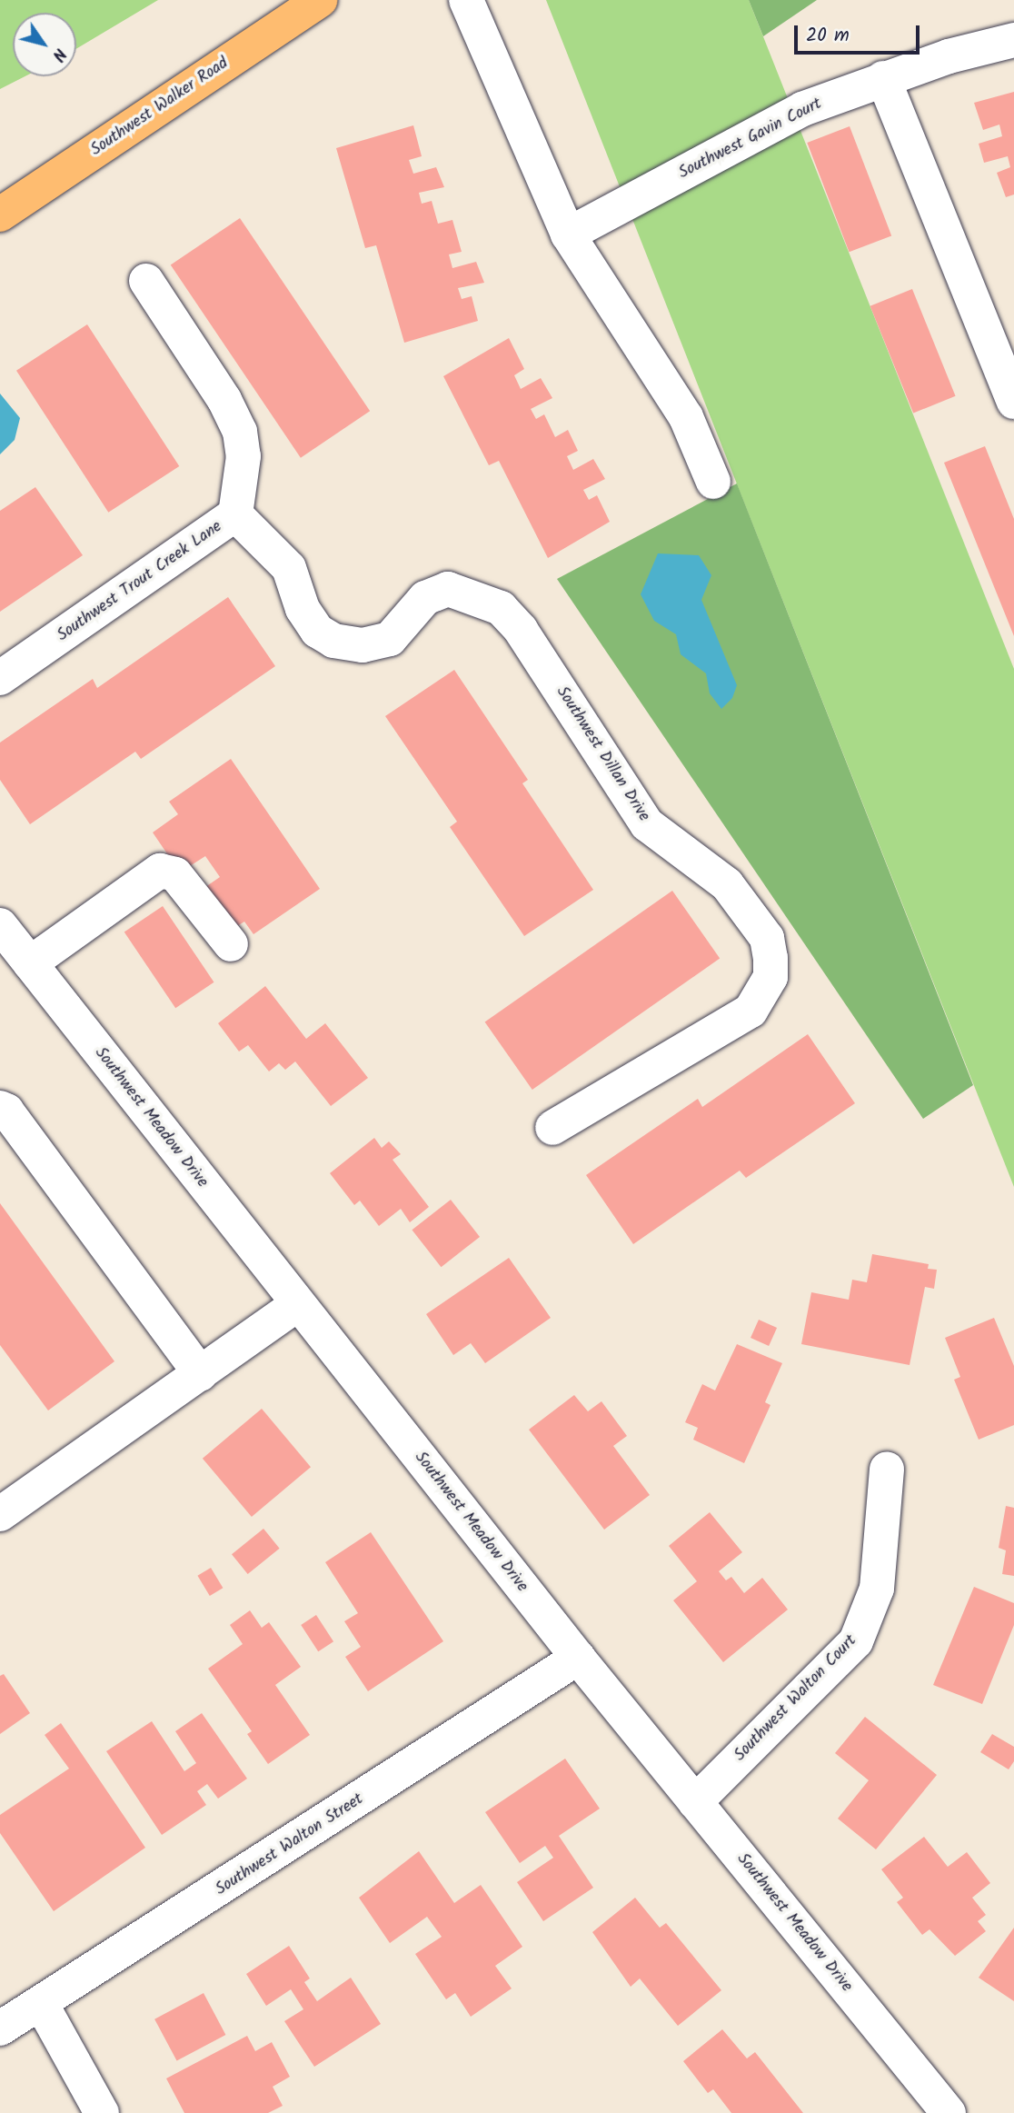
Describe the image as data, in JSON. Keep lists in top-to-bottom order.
{
  "streets": {
    "main road": ["Southwest Walker Road"],
    "street": [
      "Southwest Gavin Court",
      "Southwest Trout Creek Lane",
      "Southwest Dillan Drive",
      "Southwest Meadow Drive",
      "Southwest Walton Court",
      "Southwest Walton Street"
    ]
  },
  "crossings": [
    ["Southwest Trout Creek Lane", "Southwest Dillan Drive"],
    ["Southwest Meadow Drive", "Southwest Walton Court"],
    ["Southwest Meadow Drive", "Southwest Walton Street"]
  ],
  "scale_bar": "20 m",
  "north": "bottom right"
}
